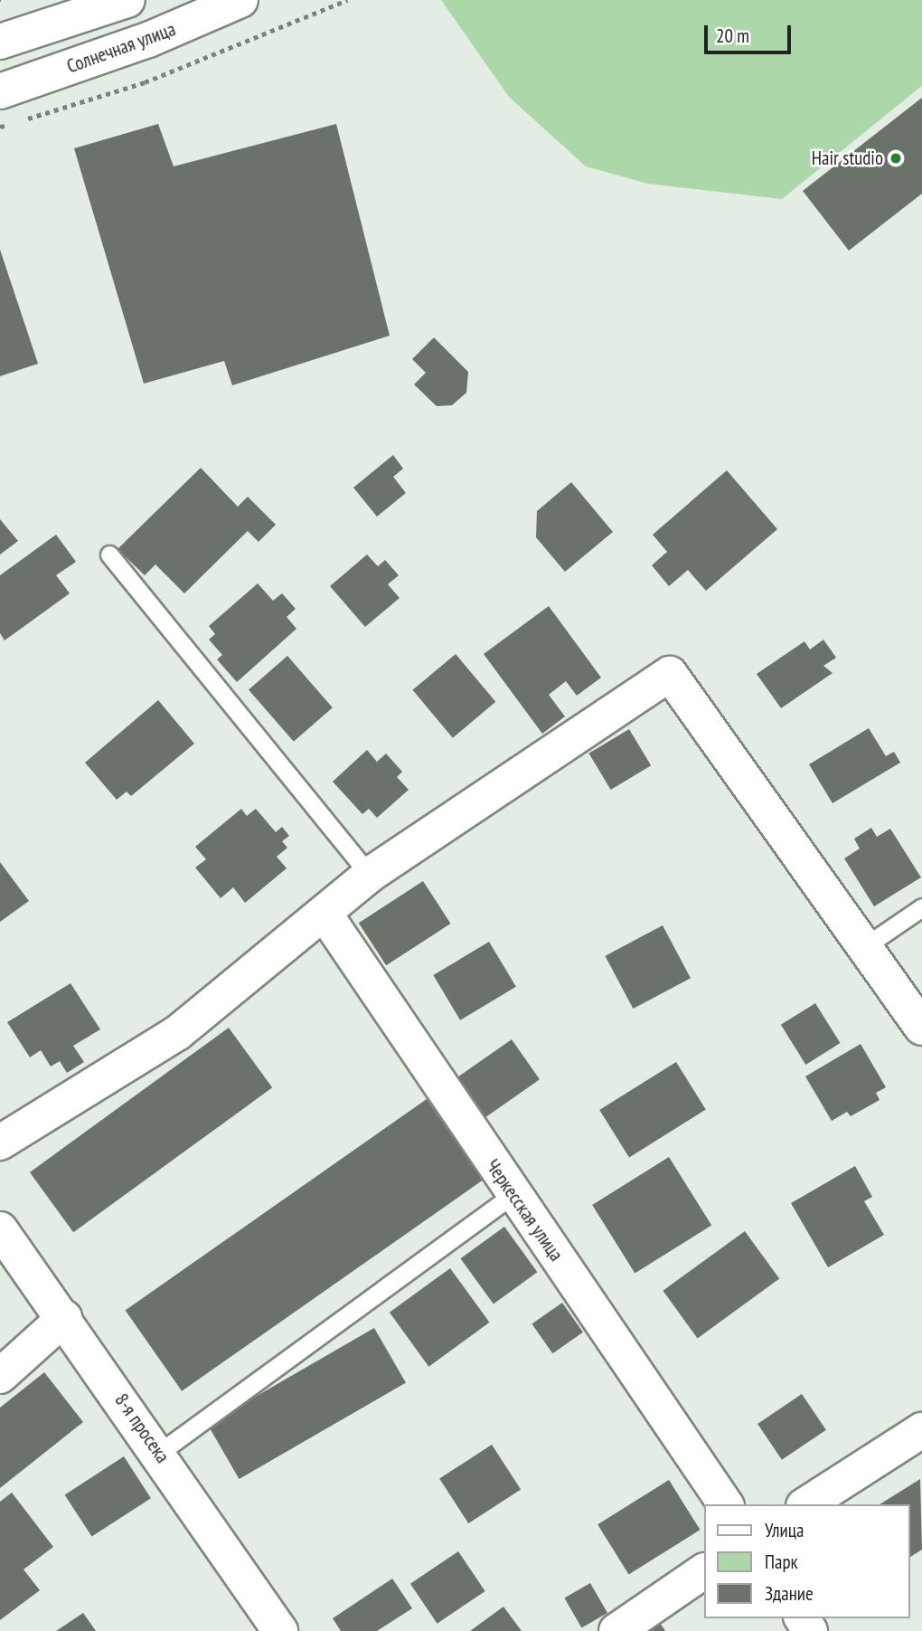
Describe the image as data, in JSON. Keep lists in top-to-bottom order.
{
  "streets": {
    "street": ["Солнечная улица", "Черкесская улица", "8-я просека"]
  },
  "places": ["Hair studio"],
  "legend": ["Улица", "Парк", "Здание"],
  "scale_bar": "20 m"
}
